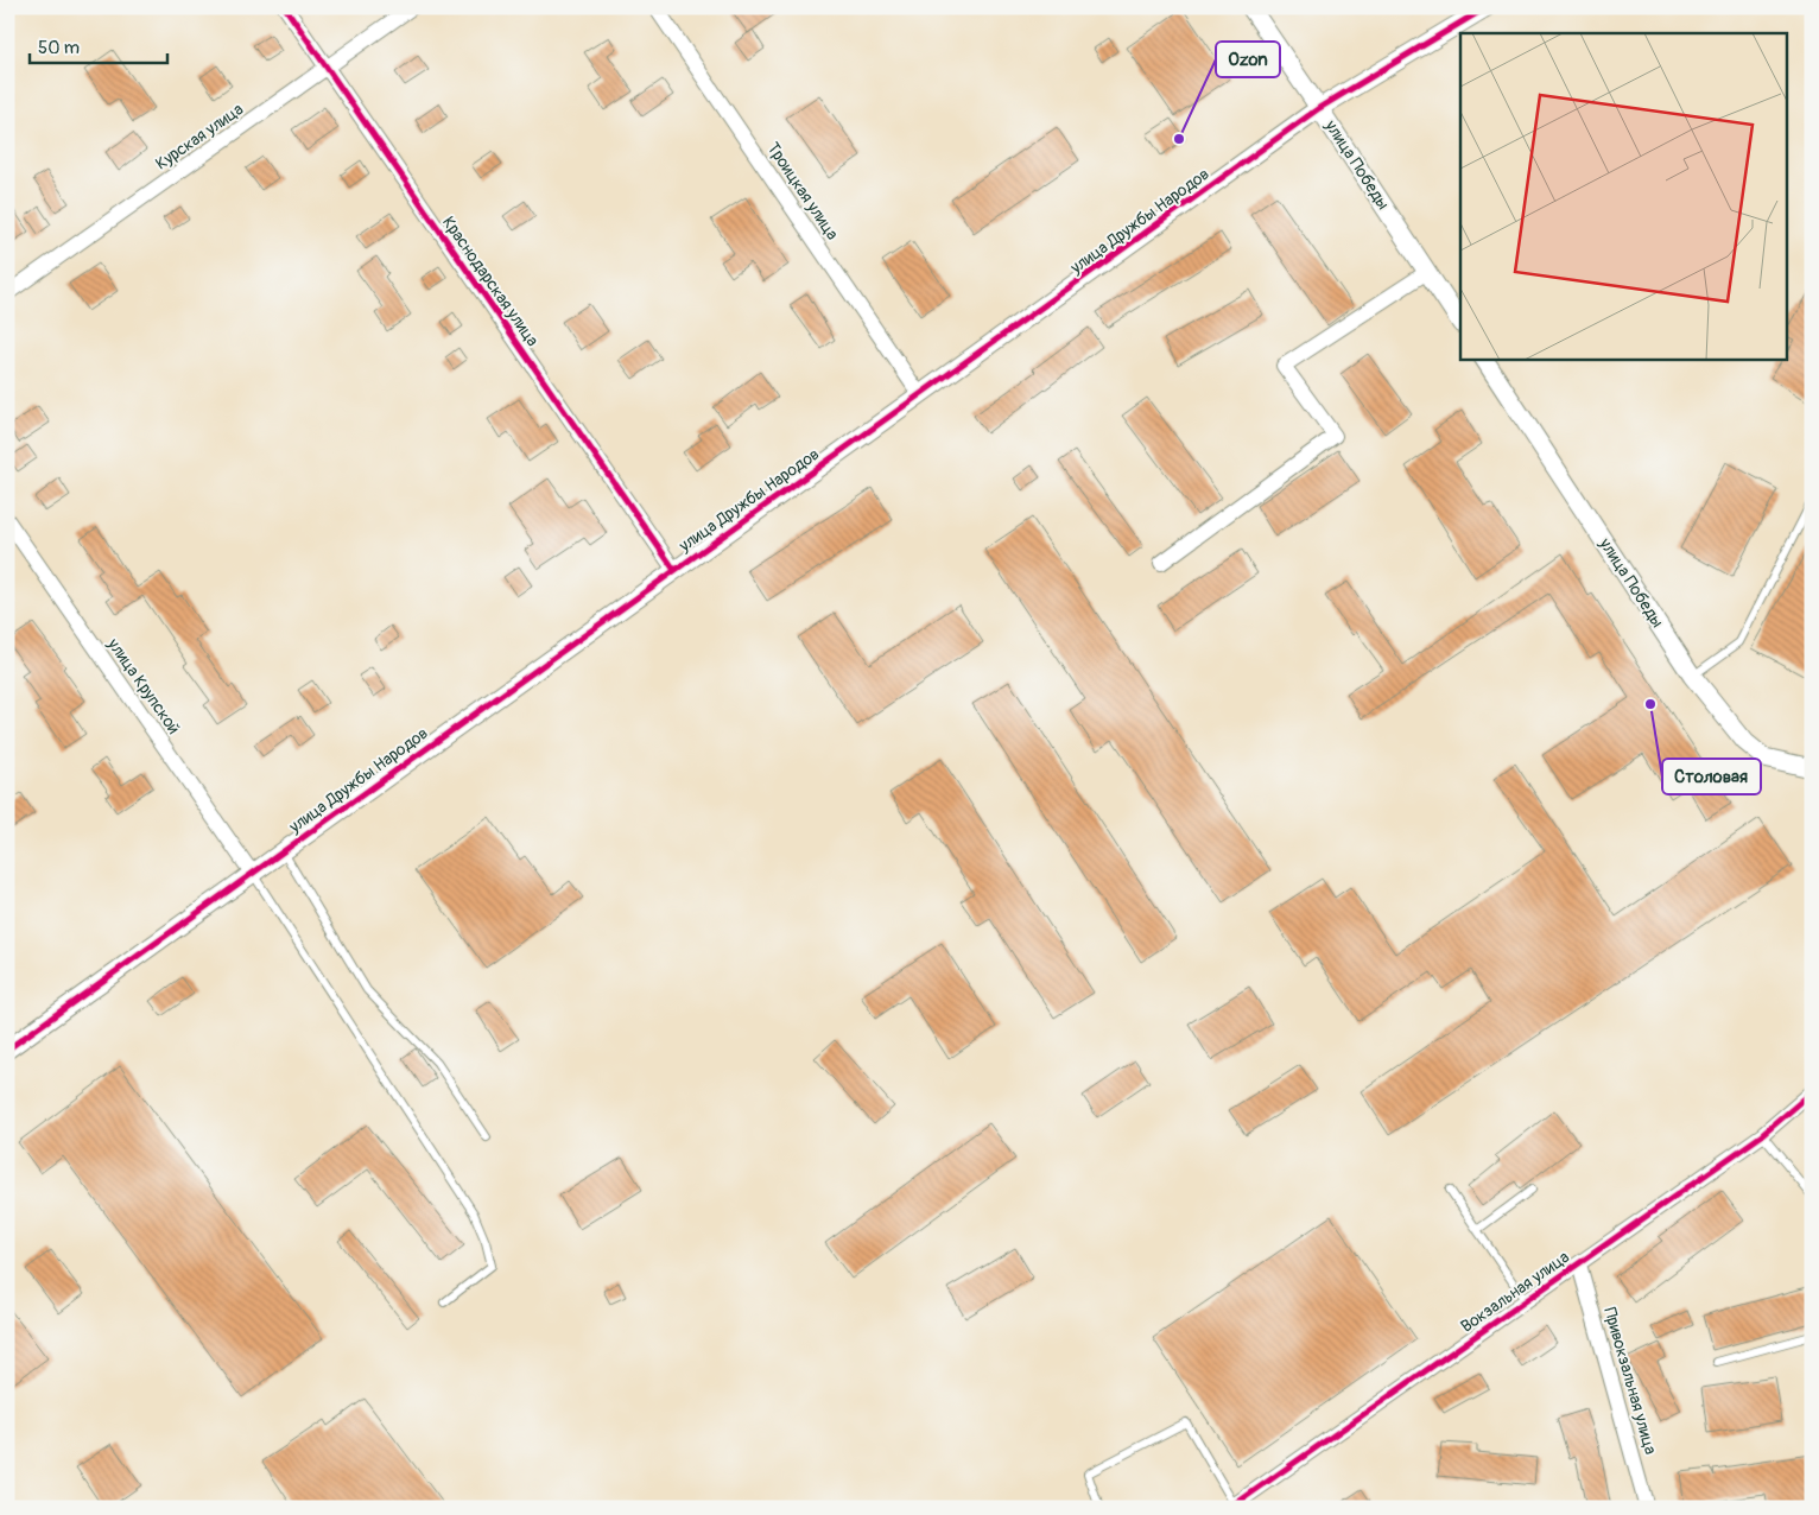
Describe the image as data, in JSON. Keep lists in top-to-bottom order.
{
  "streets": {
    "street": [
      "Курская улица",
      "улица Победы",
      "Троицкая улица",
      "улица Дружбы Народов",
      "Краснодарская улица",
      "улица Крупской",
      "Вокзальная улица",
      "Привокзальная улица"
    ]
  },
  "crossings": [
    ["Курская улица", "Краснодарская улица"],
    ["улица Победы", "улица Дружбы Народов"],
    ["Троицкая улица", "улица Дружбы Народов"],
    ["улица Дружбы Народов", "Краснодарская улица"],
    ["улица Дружбы Народов", "улица Крупской"],
    ["Вокзальная улица", "Привокзальная улица"]
  ],
  "places": ["Ozon", "Столовая"],
  "scale_bar": "50 m"
}
